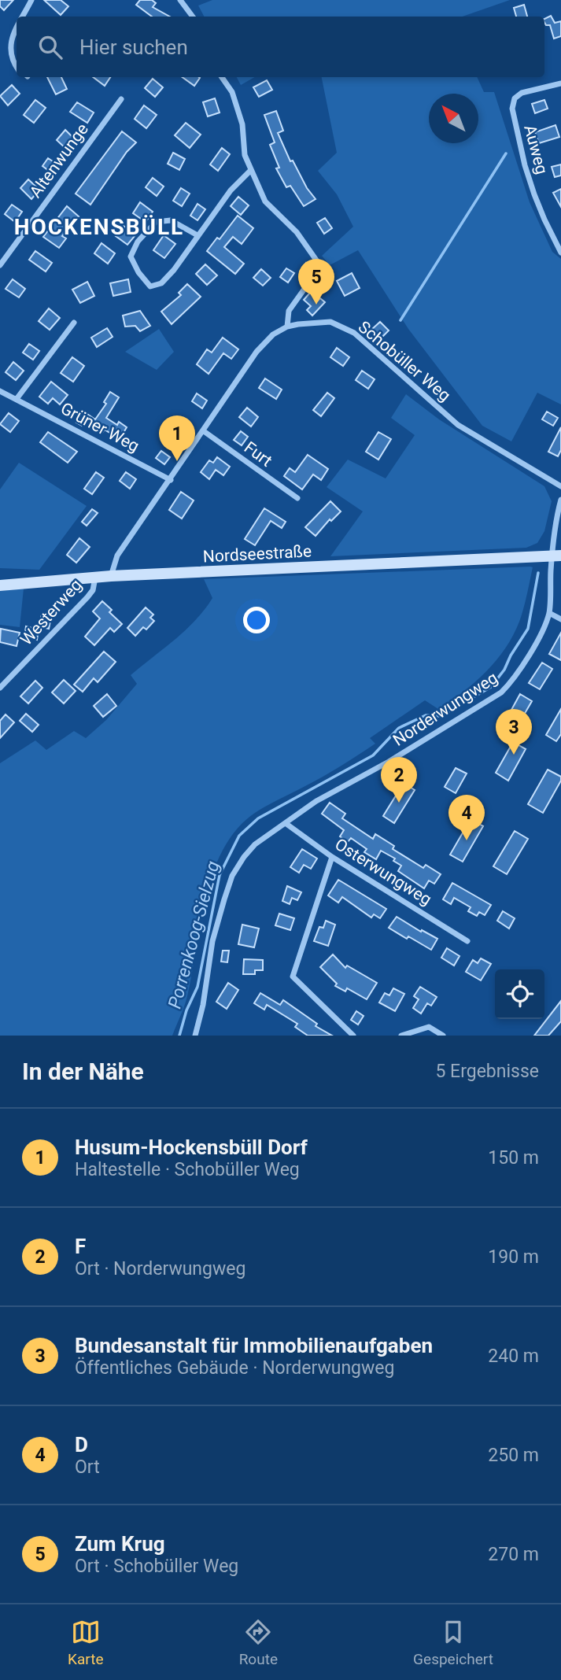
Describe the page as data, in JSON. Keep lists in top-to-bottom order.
{
  "streets": {
    "main road": ["Nordseestraße"],
    "street": [
      "Auweg",
      "Altenwunge",
      "Schobüller Weg",
      "Grüner Weg",
      "Furt",
      "Westerweg",
      "Norderwungweg",
      "Osterwungweg"
    ]
  },
  "crossings": [
    ["Schobüller Weg", "Grüner Weg"],
    ["Schobüller Weg", "Furt"],
    ["Schobüller Weg", "Nordseestraße"],
    ["Nordseestraße", "Westerweg"],
    ["Nordseestraße", "Norderwungweg"],
    ["Norderwungweg", "Osterwungweg"]
  ],
  "districts": ["HOCKENSBÜLL"],
  "water": ["Porrenkoog-Sielzug"],
  "north": "top left",
  "page": {
    "search": "Hier suchen",
    "pins": [
      "5",
      "1",
      "3",
      "2",
      "4"
    ],
    "heading": ["In der Nähe", "5 Ergebnisse"],
    "list": [
      {
        "mark": "1",
        "name": "Husum-Hockensbüll Dorf",
        "note": "Haltestelle · Schobüller Weg",
        "value": "150 m"
      },
      {
        "mark": "2",
        "name": "F",
        "note": "Ort · Norderwungweg",
        "value": "190 m"
      },
      {
        "mark": "3",
        "name": "Bundesanstalt für Immobilienaufgaben",
        "note": "Öffentliches Gebäude · Norderwungweg",
        "value": "240 m"
      },
      {
        "mark": "4",
        "name": "D",
        "note": "Ort",
        "value": "250 m"
      },
      {
        "mark": "5",
        "name": "Zum Krug",
        "note": "Ort · Schobüller Weg",
        "value": "270 m"
      }
    ],
    "nav": ["Karte", "Route", "Gespeichert"]
  }
}
